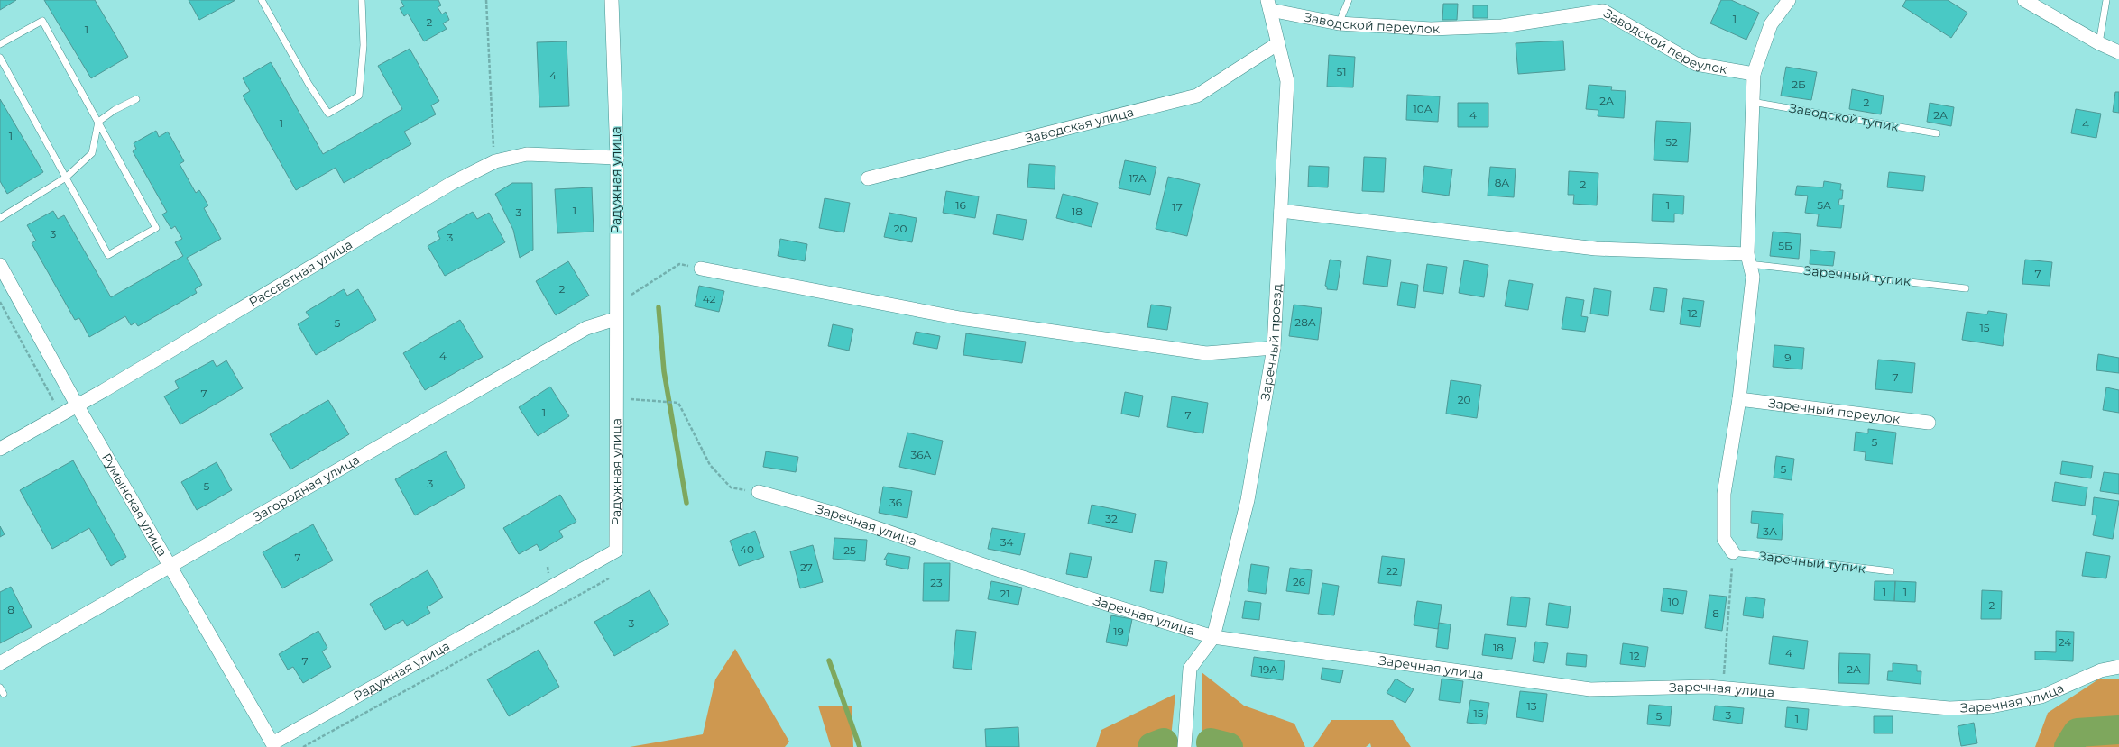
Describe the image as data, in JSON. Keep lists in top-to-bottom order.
{
  "streets": {
    "street": [
      "Заводской переулок",
      "Заводская улица",
      "Радужная улица",
      "Рассветная улица",
      "Заречный проезд",
      "Заречный переулок",
      "Загородная улица",
      "Румынская улица",
      "Заречная улица"
    ],
    "lane": ["Заводской тупик", "Заречный тупик"]
  },
  "crossings": [
    ["Заводской переулок", "Заречный проезд"],
    ["Заводская улица", "Заречный проезд"],
    ["Радужная улица", "Рассветная улица"],
    ["Радужная улица", "Загородная улица"],
    ["Радужная улица", "Румынская улица"],
    ["Рассветная улица", "Румынская улица"],
    ["Заречный проезд", "Заречная улица"],
    ["Загородная улица", "Румынская улица"]
  ],
  "house_numbers": [
    "1",
    "2",
    "1",
    "51",
    "4",
    "2Б",
    "2А",
    "2",
    "10А",
    "4",
    "2А",
    "1",
    "4",
    "1",
    "52",
    "17А",
    "8А",
    "2",
    "16",
    "1",
    "5А",
    "17",
    "1",
    "18",
    "3",
    "20",
    "3",
    "3",
    "5Б",
    "7",
    "2",
    "42",
    "12",
    "28А",
    "5",
    "15",
    "4",
    "9",
    "7",
    "7",
    "20",
    "1",
    "7",
    "5",
    "36А",
    "5",
    "3",
    "5",
    "36",
    "32",
    "3А",
    "34",
    "40",
    "25",
    "7",
    "27",
    "22",
    "26",
    "23",
    "1",
    "1",
    "21",
    "10",
    "2",
    "8",
    "8",
    "3",
    "19",
    "24",
    "18",
    "4",
    "12",
    "7",
    "19А",
    "2А",
    "13",
    "15",
    "3",
    "5",
    "1"
  ]
}
